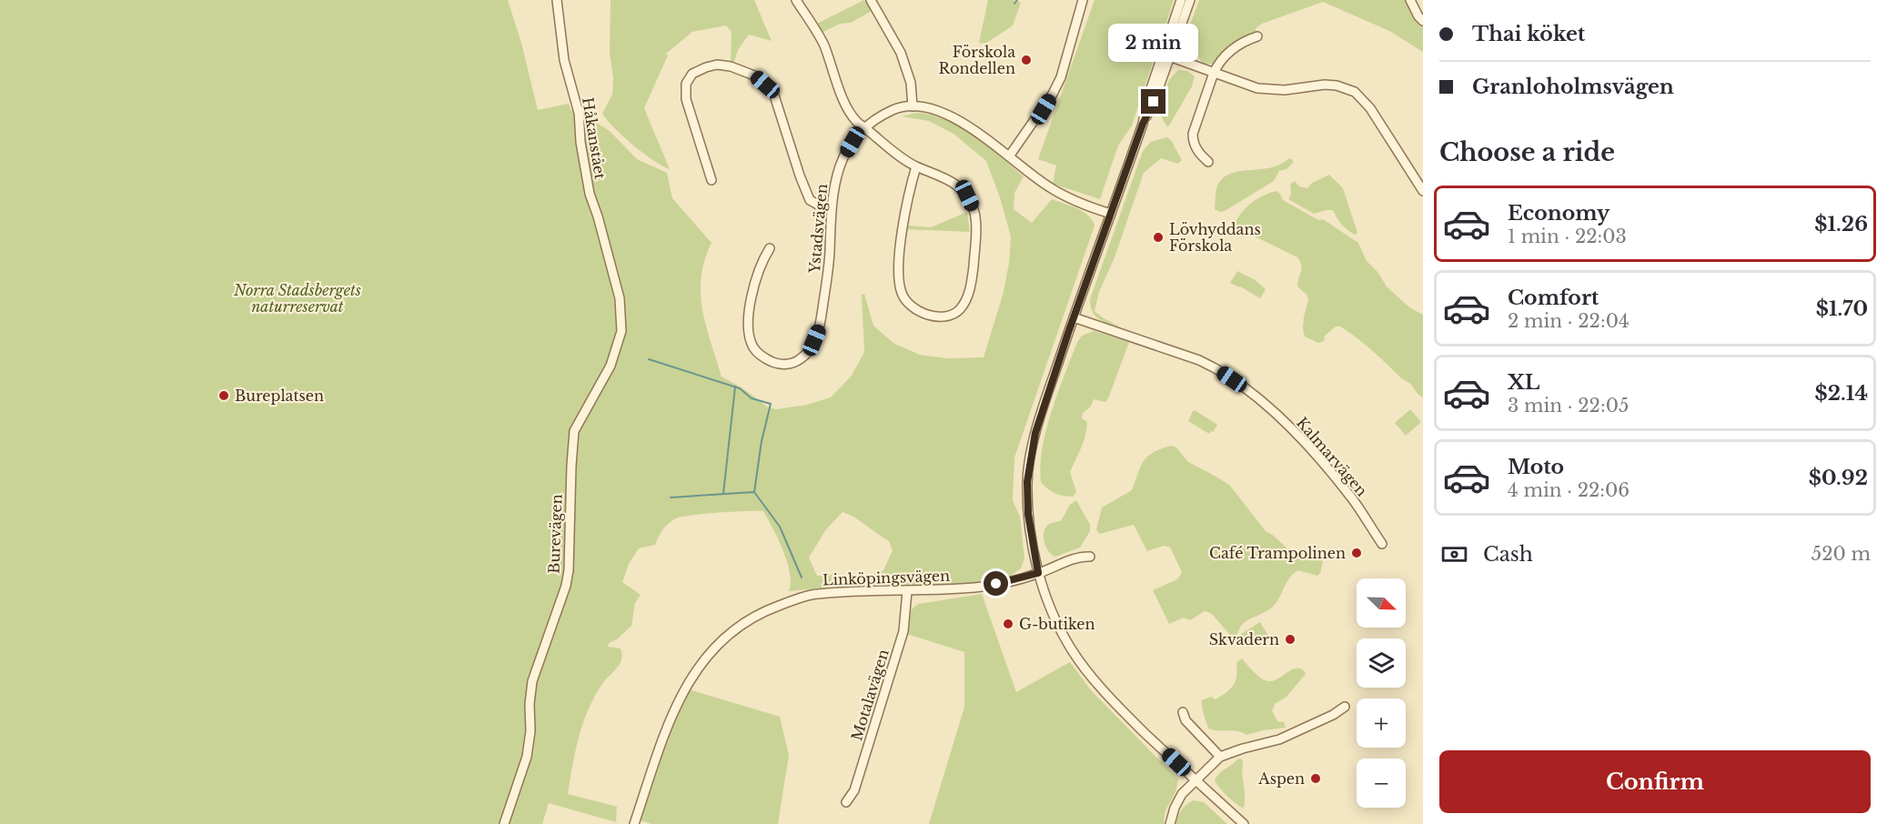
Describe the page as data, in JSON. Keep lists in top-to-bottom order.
{
  "streets": {
    "street": [
      "Håkanstået",
      "Ystadsvägen",
      "Kalmarvägen",
      "Burevägen",
      "Linköpingsvägen",
      "Motalavägen"
    ]
  },
  "crossings": [
    ["Håkanstået", "Burevägen"],
    ["Linköpingsvägen", "Motalavägen"]
  ],
  "parks": ["Norra Stadsbergets naturreservat"],
  "places": [
    "Förskola Rondellen",
    "Lövhyddans Förskola",
    "Bureplatsen",
    "Café Trampolinen",
    "G-butiken",
    "Skvadern",
    "Aspen"
  ],
  "north": "bottom right",
  "page": {
    "banner": ["Thai köket", "Granloholmsvägen"],
    "bubble": "2 min",
    "heading": "Choose a ride",
    "list": [
      {
        "name": "Economy",
        "note": "1 min · 22:03",
        "value": "$1.26"
      },
      {
        "name": "Comfort",
        "note": "2 min · 22:04",
        "value": "$1.70"
      },
      {
        "name": "XL",
        "note": "3 min · 22:05",
        "value": "$2.14"
      },
      {
        "name": "Moto",
        "note": "4 min · 22:06",
        "value": "$0.92"
      }
    ],
    "pay": ["Cash", "520 m"],
    "map_buttons": ["+", "−"],
    "buttons": "Confirm"
  }
}
